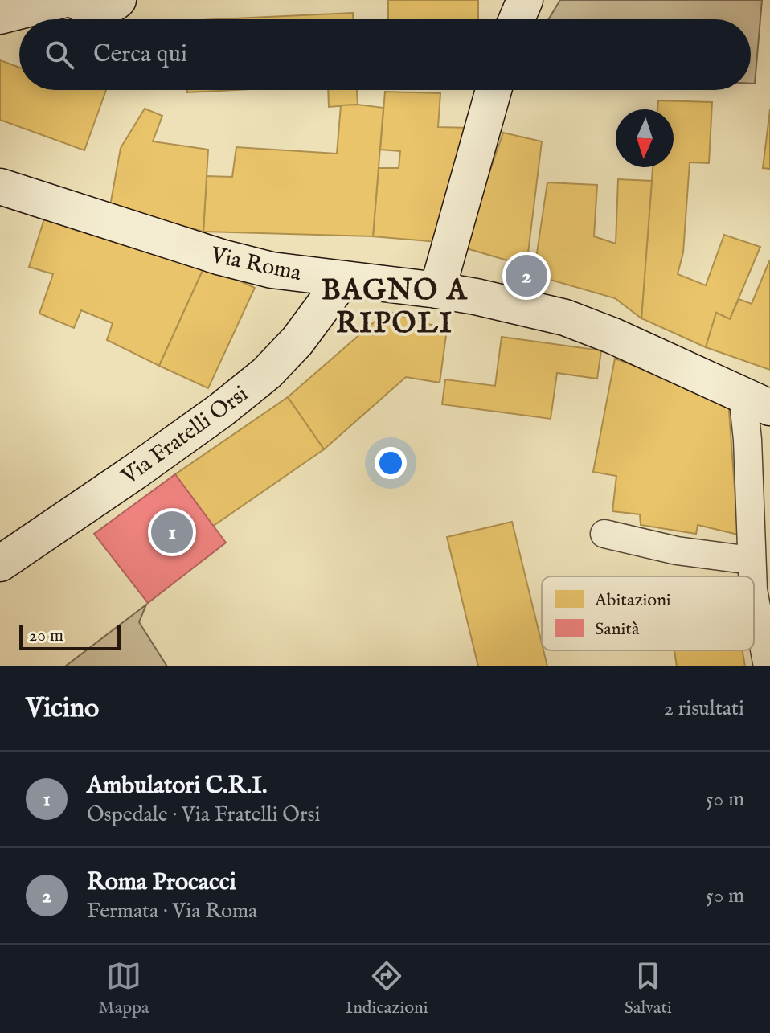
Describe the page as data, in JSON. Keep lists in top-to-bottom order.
{
  "streets": {
    "street": ["Via Roma", "Via Fratelli Orsi"]
  },
  "crossings": [
    ["Via Roma", "Via Fratelli Orsi"]
  ],
  "districts": ["BAGNO A RIPOLI"],
  "legend": ["Abitazioni", "Sanità"],
  "scale_bar": "20 m",
  "north": "bottom",
  "page": {
    "search": "Cerca qui",
    "pins": ["2", "1"],
    "scale": "20 m",
    "heading": ["Vicino", "2 risultati"],
    "list": [
      {
        "mark": "1",
        "name": "Ambulatori C.R.I.",
        "note": "Ospedale · Via Fratelli Orsi",
        "value": "50 m"
      },
      {
        "mark": "2",
        "name": "Roma Procacci",
        "note": "Fermata · Via Roma",
        "value": "50 m"
      }
    ],
    "nav": ["Mappa", "Indicazioni", "Salvati"]
  }
}
